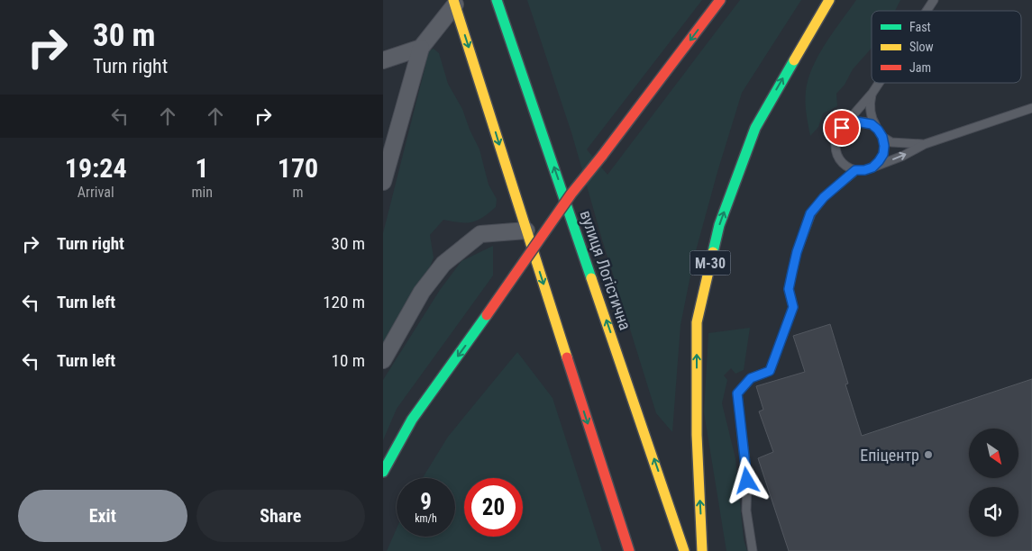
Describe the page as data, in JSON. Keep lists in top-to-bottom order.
{
  "streets": {
    "main road": ["М-30", "вулиця Логістична"]
  },
  "places": ["Епіцентр"],
  "legend": ["Fast", "Slow", "Jam"],
  "north": "bottom right",
  "page": {
    "turn": ["30 m", "Turn right"],
    "eta": [
      "19:24",
      "Arrival",
      "1",
      "min",
      "170",
      "m"
    ],
    "list": [
      {
        "name": "Turn right",
        "value": "30 m"
      },
      {
        "name": "Turn left",
        "value": "120 m"
      },
      {
        "name": "Turn left",
        "value": "10 m"
      }
    ],
    "speed": "9 km/h",
    "limit": "20",
    "buttons": ["Exit", "Share"]
  }
}
